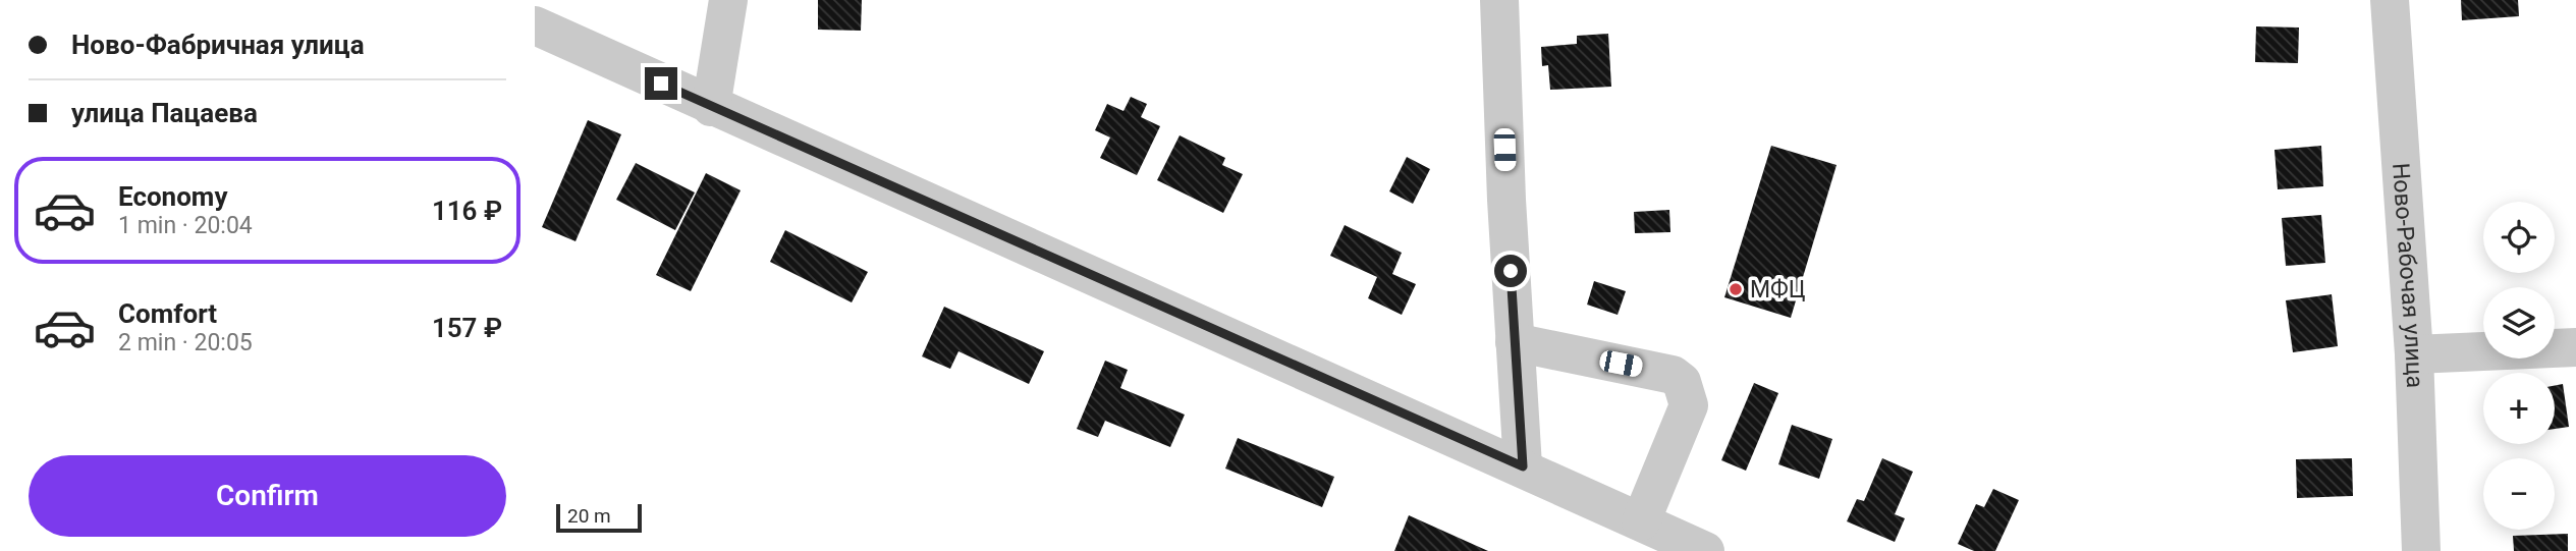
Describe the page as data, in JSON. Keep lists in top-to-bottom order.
{
  "streets": {
    "street": ["Ново-Рабочая улица"]
  },
  "places": ["МФЦ"],
  "scale_bar": "20 m",
  "page": {
    "banner": ["Ново-Фабричная улица", "улица Пацаева"],
    "list": [
      {
        "name": "Economy",
        "note": "1 min · 20:04",
        "value": "116 ₽"
      },
      {
        "name": "Comfort",
        "note": "2 min · 20:05",
        "value": "157 ₽"
      }
    ],
    "map_buttons": ["+", "−"],
    "buttons": "Confirm",
    "scale": "20 m"
  }
}
